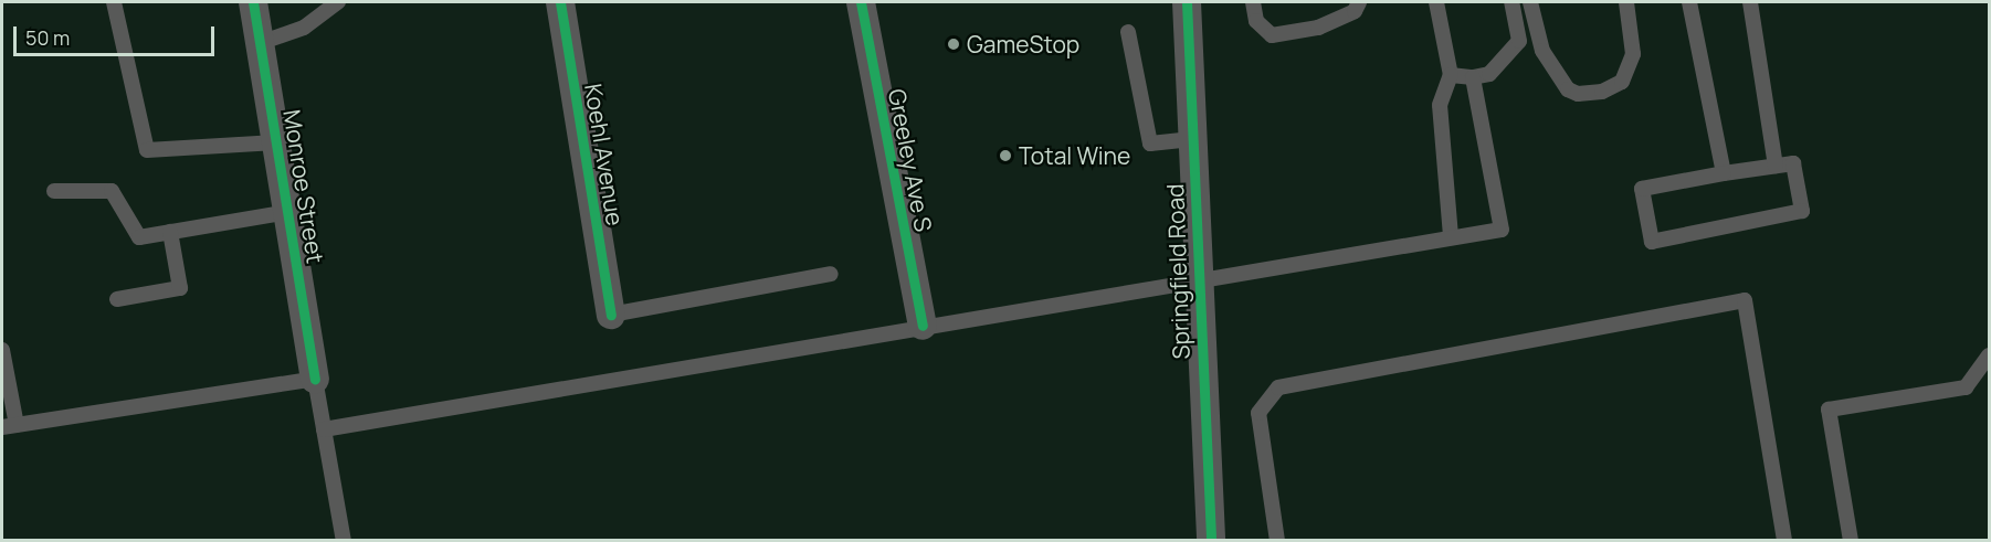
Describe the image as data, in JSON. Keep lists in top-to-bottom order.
{
  "streets": {
    "street": [
      "Koehl Avenue",
      "Greeley Ave S",
      "Monroe Street",
      "Springfield Road"
    ]
  },
  "places": ["GameStop", "Total Wine"],
  "scale_bar": "50 m"
}
